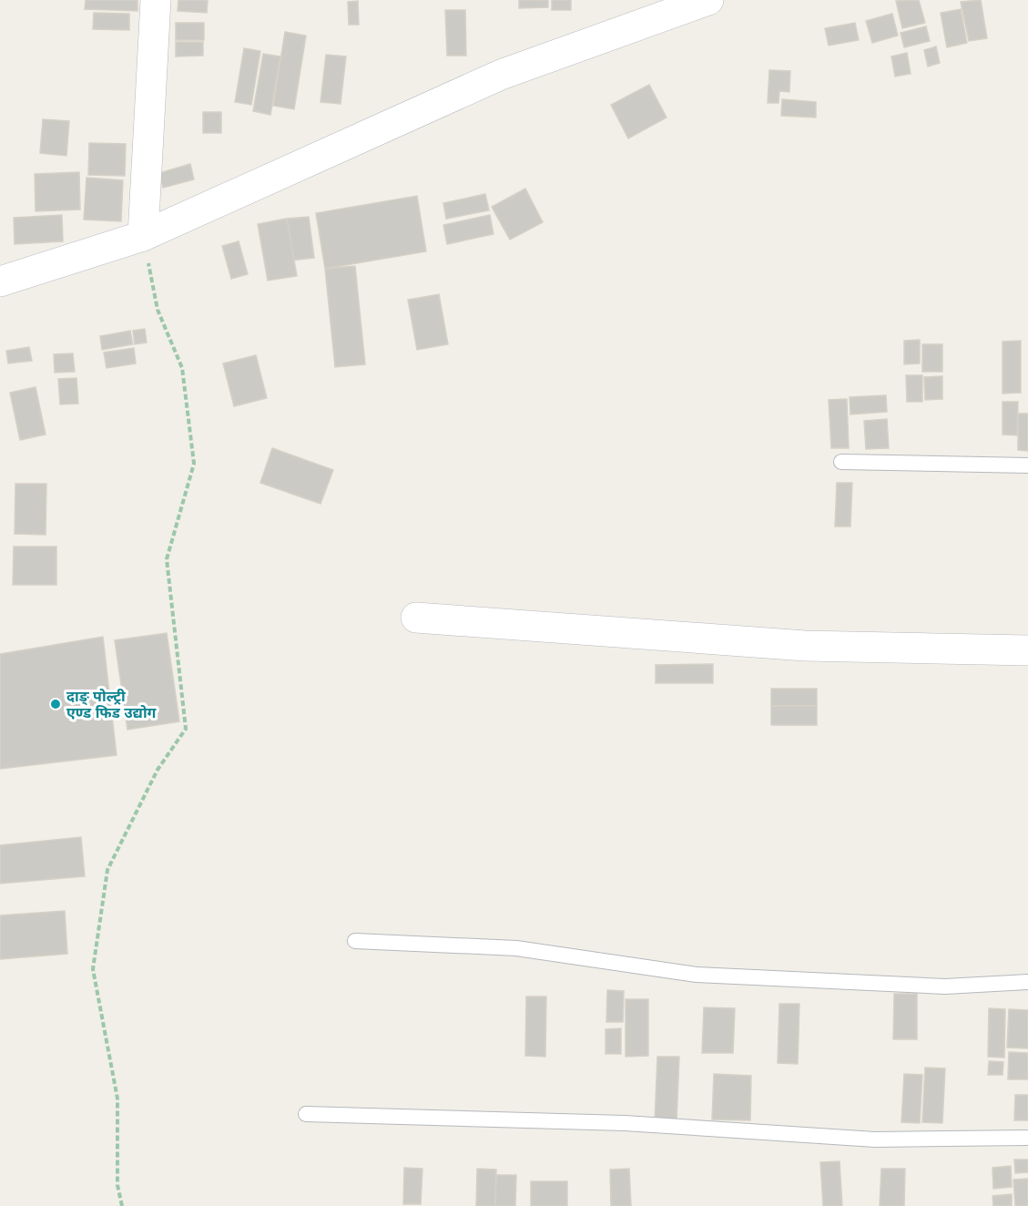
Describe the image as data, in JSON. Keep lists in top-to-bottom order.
{
  "places": ["दाङ् पोल्ट्री एण्ड फिड उद्योग"]
}
